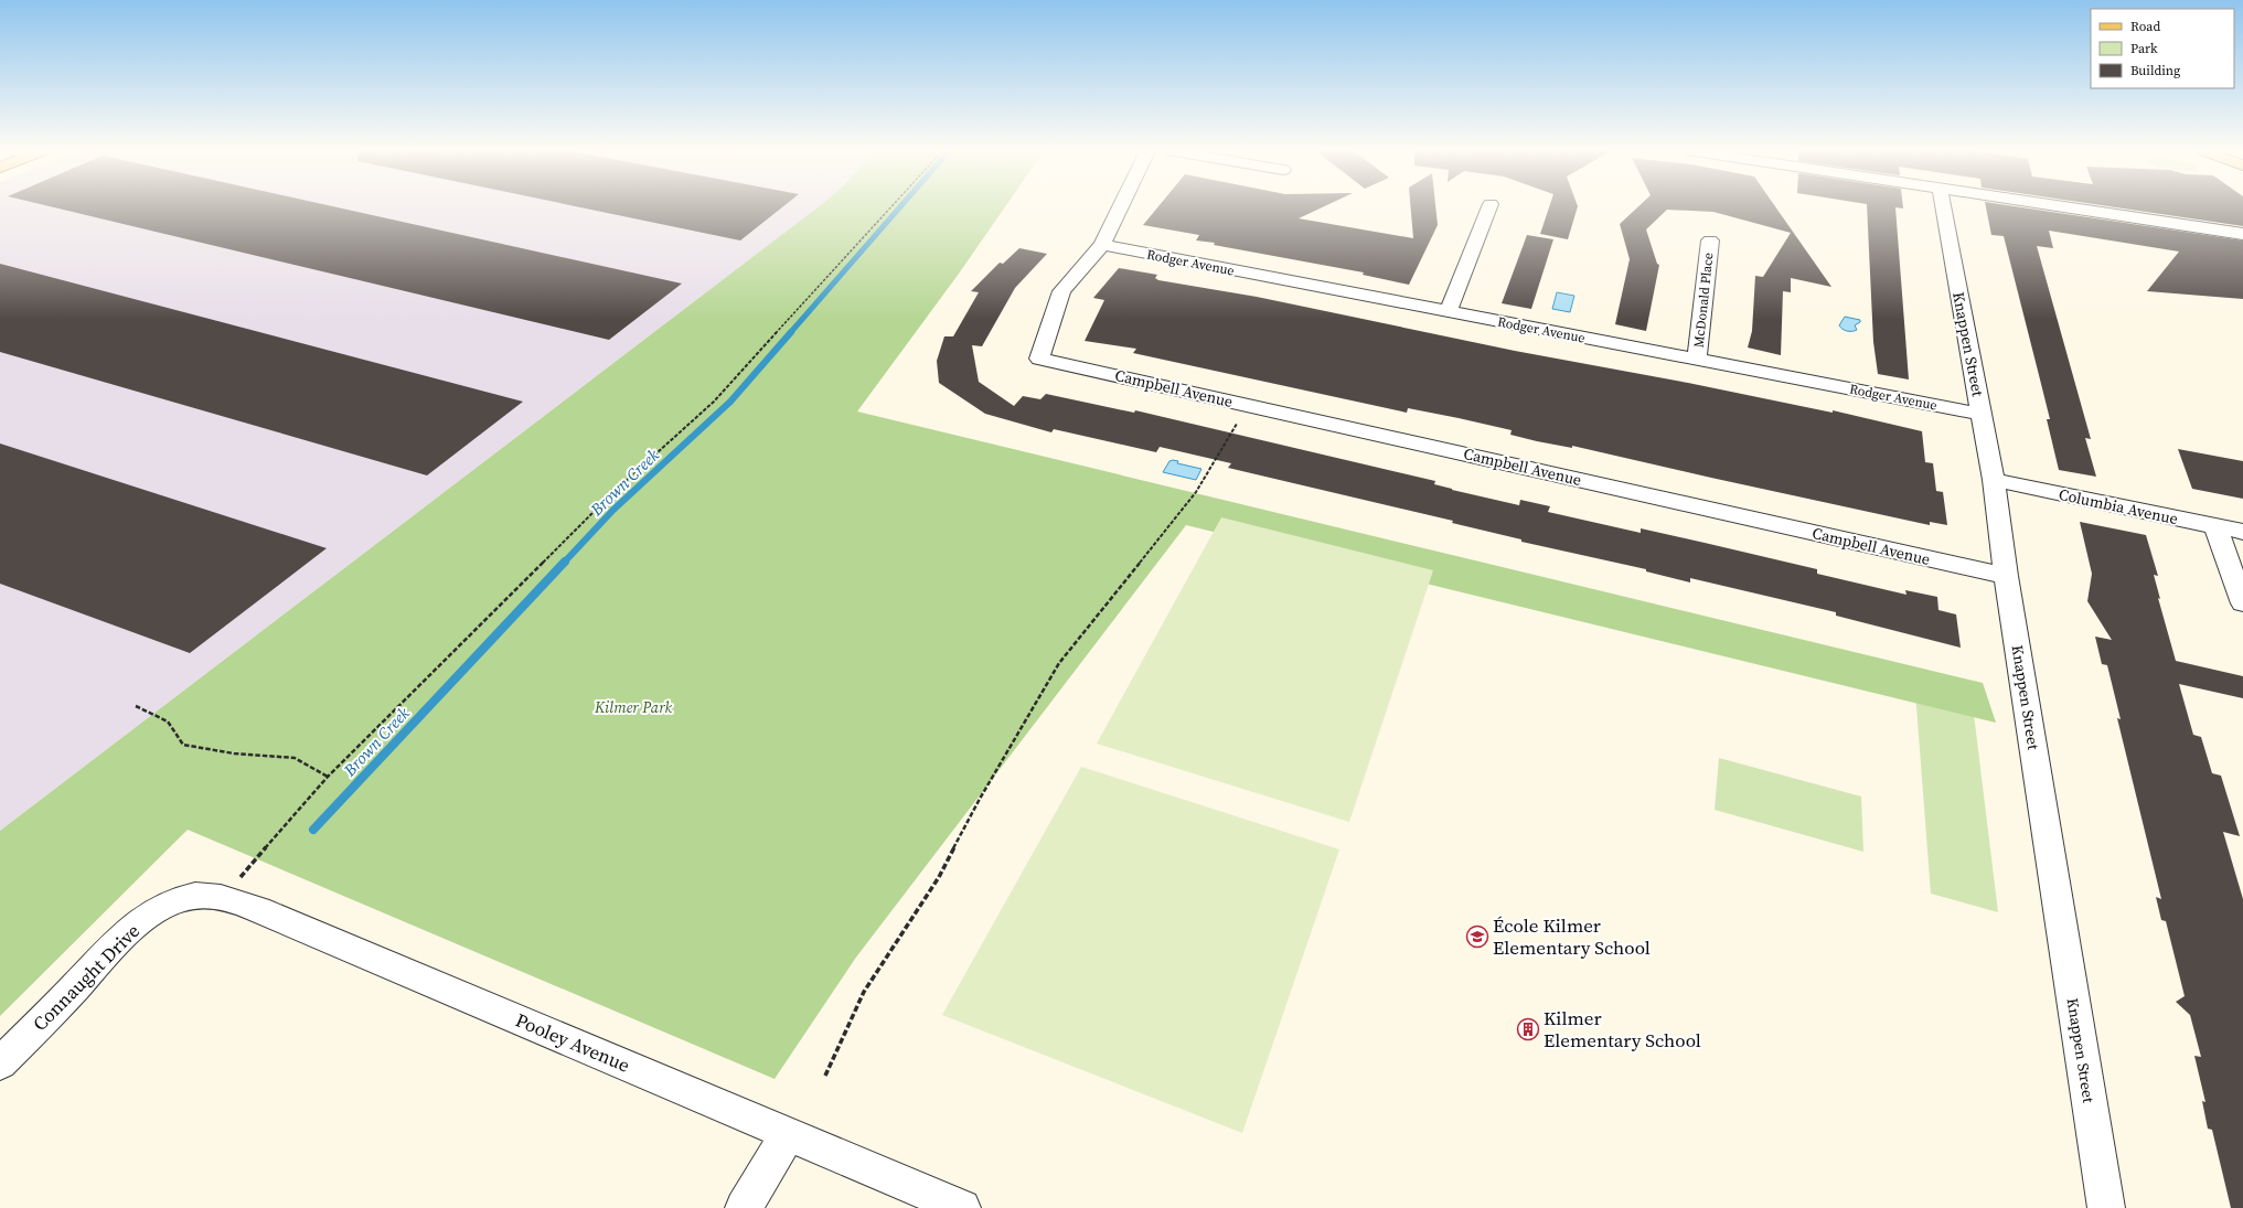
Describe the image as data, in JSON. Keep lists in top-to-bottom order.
{
  "streets": {
    "street": [
      "Rodger Avenue",
      "McDonald Place",
      "Knappen Street",
      "Campbell Avenue",
      "Columbia Avenue",
      "Connaught Drive",
      "Pooley Avenue"
    ]
  },
  "crossings": [
    ["Rodger Avenue", "McDonald Place"],
    ["Rodger Avenue", "Knappen Street"],
    ["Rodger Avenue", "Campbell Avenue"],
    ["Knappen Street", "Campbell Avenue"],
    ["Knappen Street", "Columbia Avenue"],
    ["Connaught Drive", "Pooley Avenue"]
  ],
  "water": ["Brown Creek"],
  "parks": ["Kilmer Park"],
  "places": {
    "school or university": ["École Kilmer Elementary School"],
    "building": ["Kilmer Elementary School"]
  },
  "legend": ["Road", "Park", "Building"]
}
